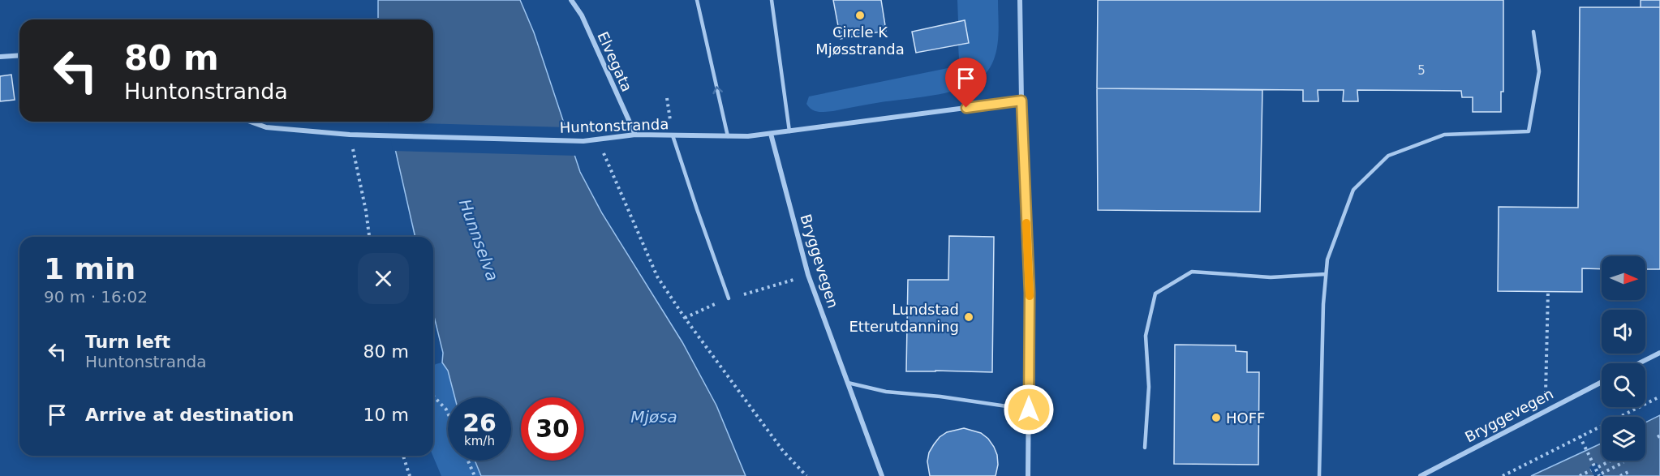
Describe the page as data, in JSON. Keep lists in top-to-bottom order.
{
  "streets": {
    "street": ["Elvegata", "Huntonstranda", "Bryggevegen"]
  },
  "crossings": [
    ["Elvegata", "Huntonstranda"],
    ["Huntonstranda", "Bryggevegen"]
  ],
  "water": ["Hunnselva", "Mjøsa"],
  "places": ["Circle K Mjøsstranda", "Lundstad Etterutdanning", "HOFF"],
  "house_numbers": ["5"],
  "north": "right",
  "page": {
    "turn": ["80 m", "Huntonstranda"],
    "heading": ["1 min", "90 m · 16:02"],
    "list": [
      {
        "name": "Turn left",
        "note": "Huntonstranda",
        "value": "80 m"
      },
      {
        "name": "Arrive at destination",
        "value": "10 m"
      }
    ],
    "speed": "26 km/h",
    "limit": "30"
  }
}
